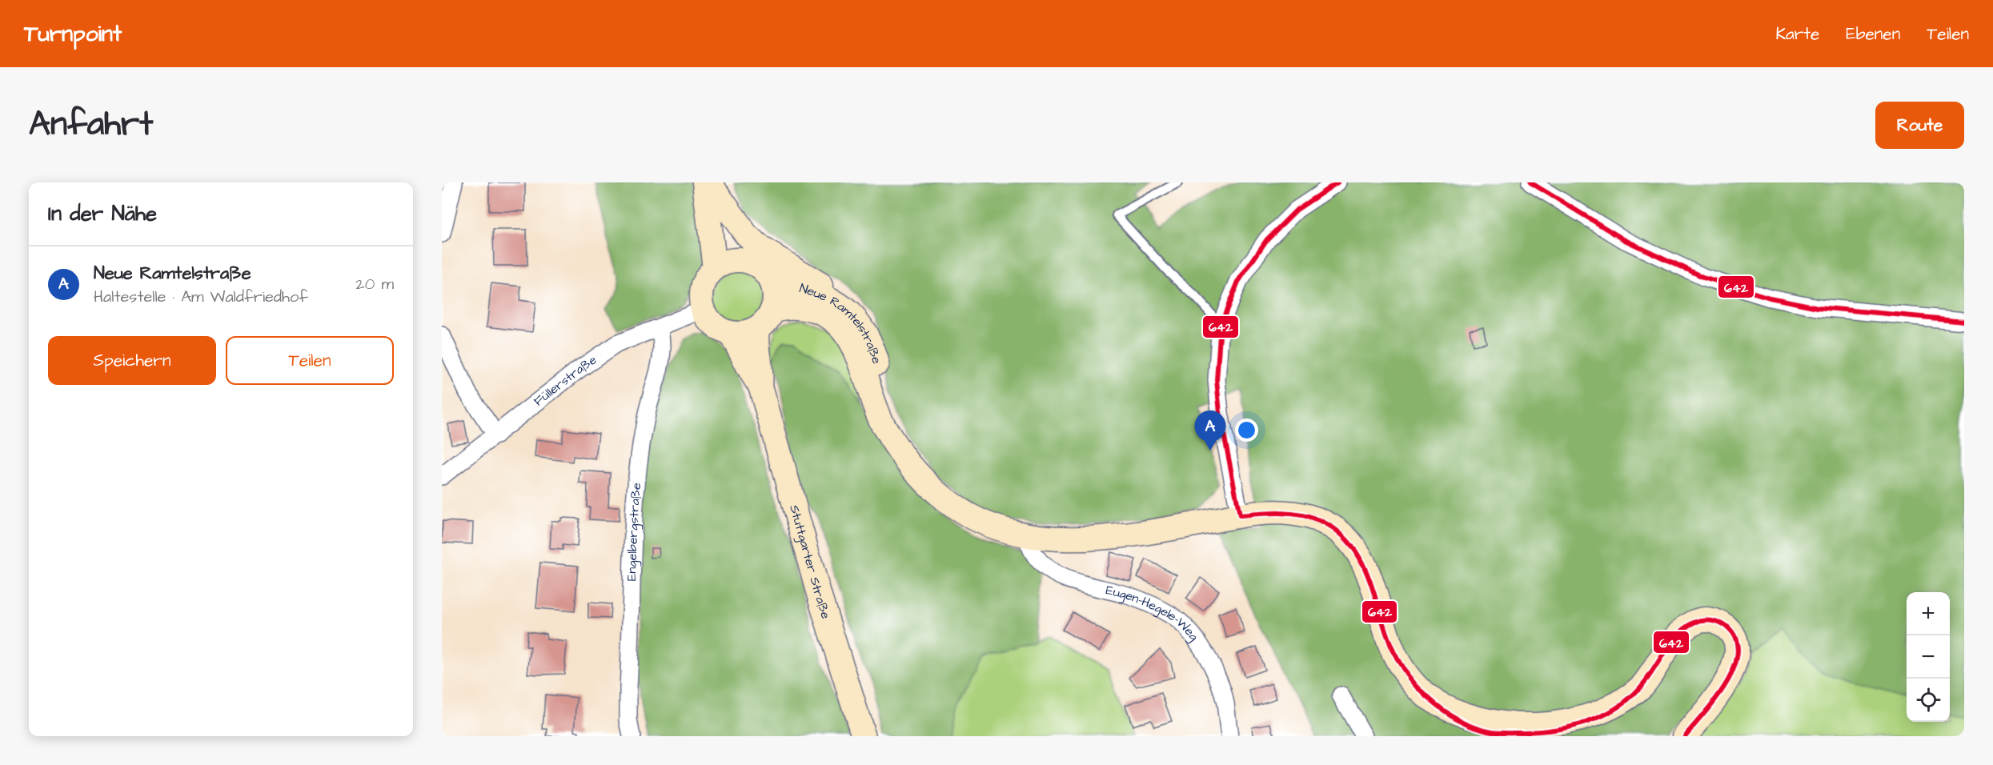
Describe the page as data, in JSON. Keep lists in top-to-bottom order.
{
  "streets": {
    "main road": ["Neue Ramtelstraße", "Stuttgarter Straße"],
    "street": ["Füllerstraße", "Engelbergstraße", "Eugen-Hegele-Weg"]
  },
  "crossings": [
    ["Neue Ramtelstraße", "Füllerstraße"],
    ["Neue Ramtelstraße", "Stuttgarter Straße"],
    ["Neue Ramtelstraße", "Eugen-Hegele-Weg"],
    ["Füllerstraße", "Engelbergstraße"],
    ["Füllerstraße", "Stuttgarter Straße"]
  ],
  "lines": ["transit line 642"],
  "page": {
    "header": "Turnpoint",
    "nav": ["Karte", "Ebenen", "Teilen"],
    "title": "Anfahrt",
    "buttons": [
      "Route",
      ["Speichern", "Teilen"]
    ],
    "heading": "In der Nähe",
    "list": [
      {
        "mark": "A",
        "name": "Neue Ramtelstraße",
        "note": "Haltestelle · Am Waldfriedhof",
        "value": "20 m"
      }
    ],
    "pins": "A",
    "map_buttons": ["+", "−"]
  }
}
